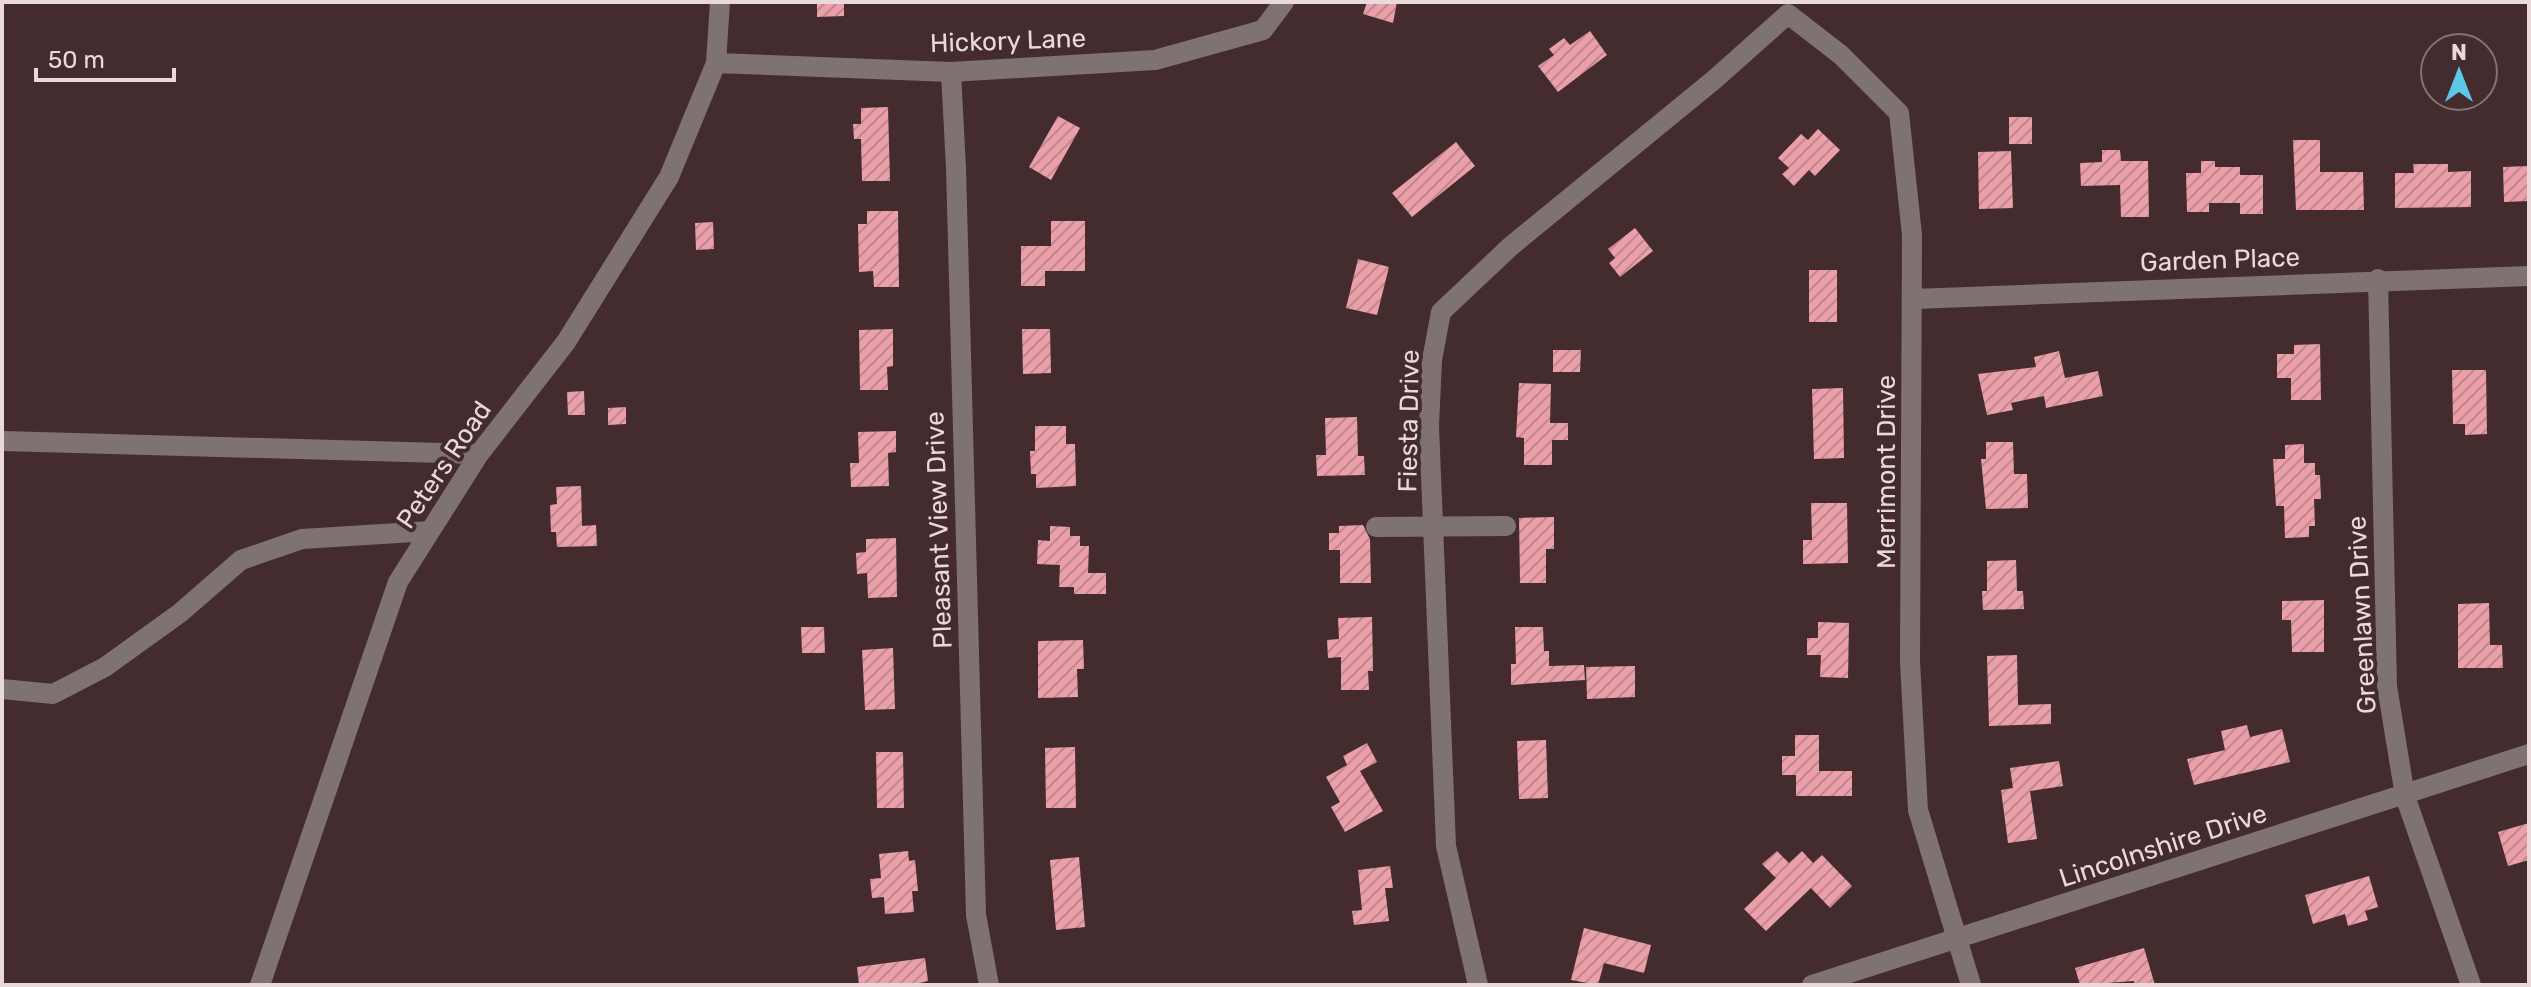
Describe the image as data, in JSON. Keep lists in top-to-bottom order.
{
  "streets": {
    "street": [
      "Hickory Lane",
      "Garden Place",
      "Fiesta Drive",
      "Peters Road",
      "Merrimont Drive",
      "Pleasant View Drive",
      "Greenlawn Drive",
      "Lincolnshire Drive"
    ]
  },
  "crossings": [
    ["Hickory Lane", "Peters Road"],
    ["Hickory Lane", "Pleasant View Drive"],
    ["Garden Place", "Merrimont Drive"],
    ["Garden Place", "Greenlawn Drive"],
    ["Fiesta Drive", "Merrimont Drive"],
    ["Merrimont Drive", "Lincolnshire Drive"],
    ["Greenlawn Drive", "Lincolnshire Drive"]
  ],
  "scale_bar": "50 m",
  "north": "top"
}
